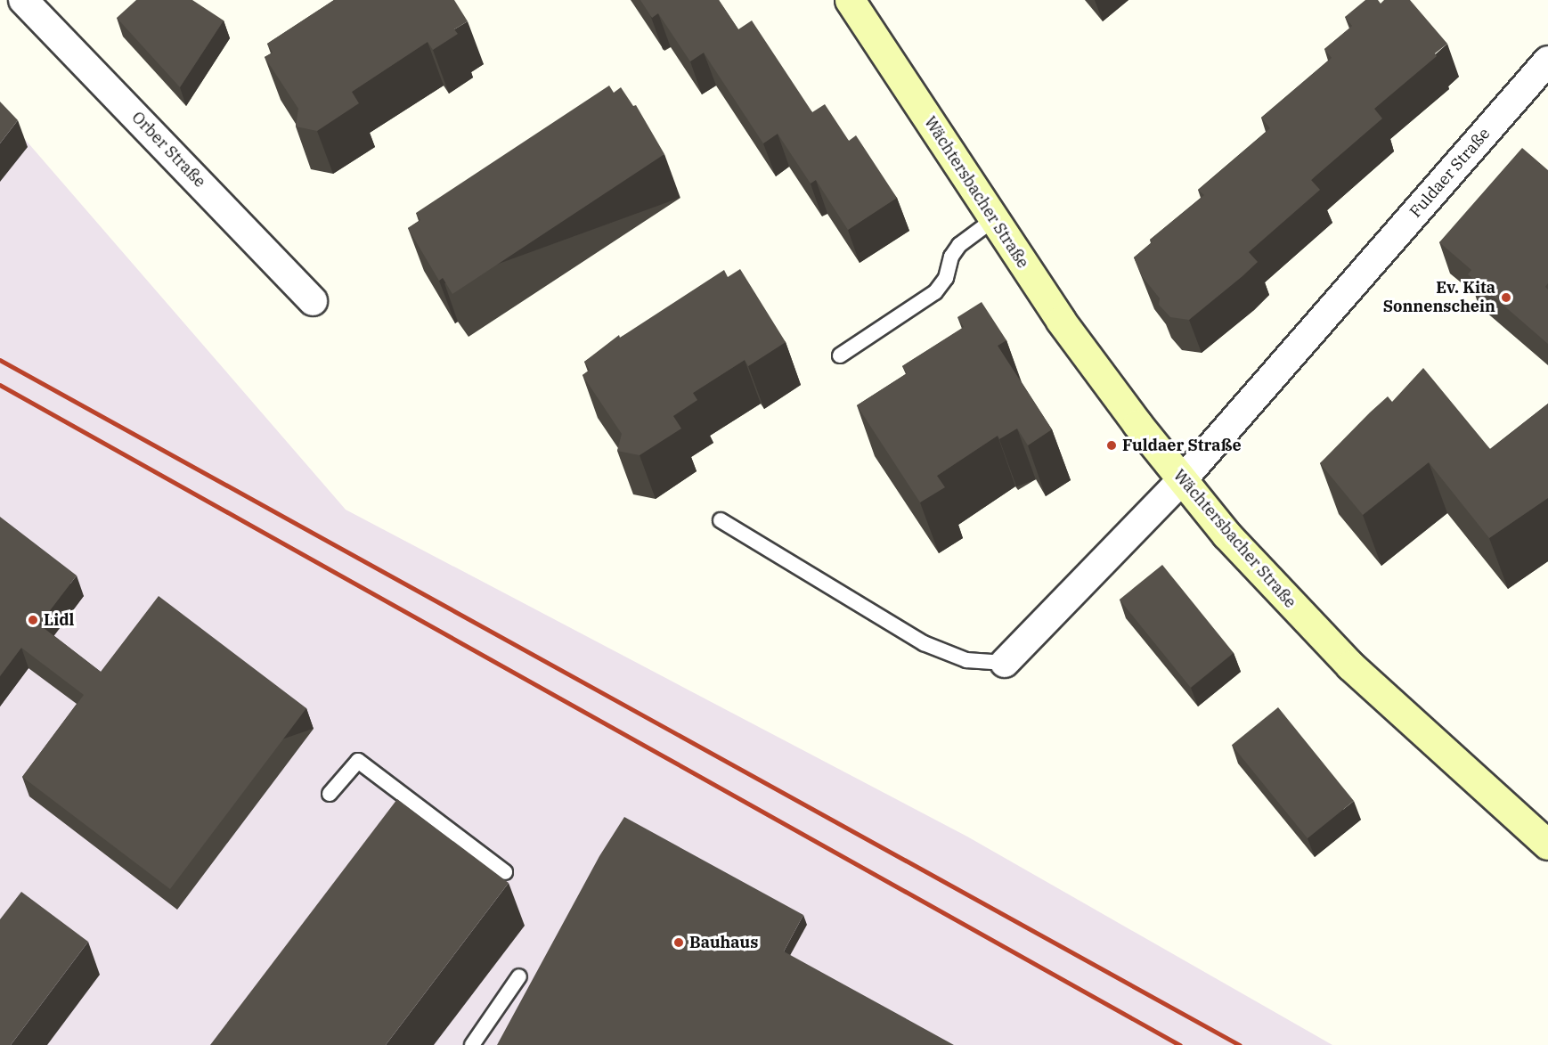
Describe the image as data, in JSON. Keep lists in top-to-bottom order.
{
  "streets": {
    "street": ["Orber Straße", "Fuldaer Straße", "Wächtersbacher Straße"]
  },
  "crossings": [
    ["Fuldaer Straße", "Wächtersbacher Straße"]
  ],
  "places": [
    "Ev. Kita Sonnenschein",
    "Fuldaer Straße",
    "Lidl",
    "Bauhaus"
  ]
}
